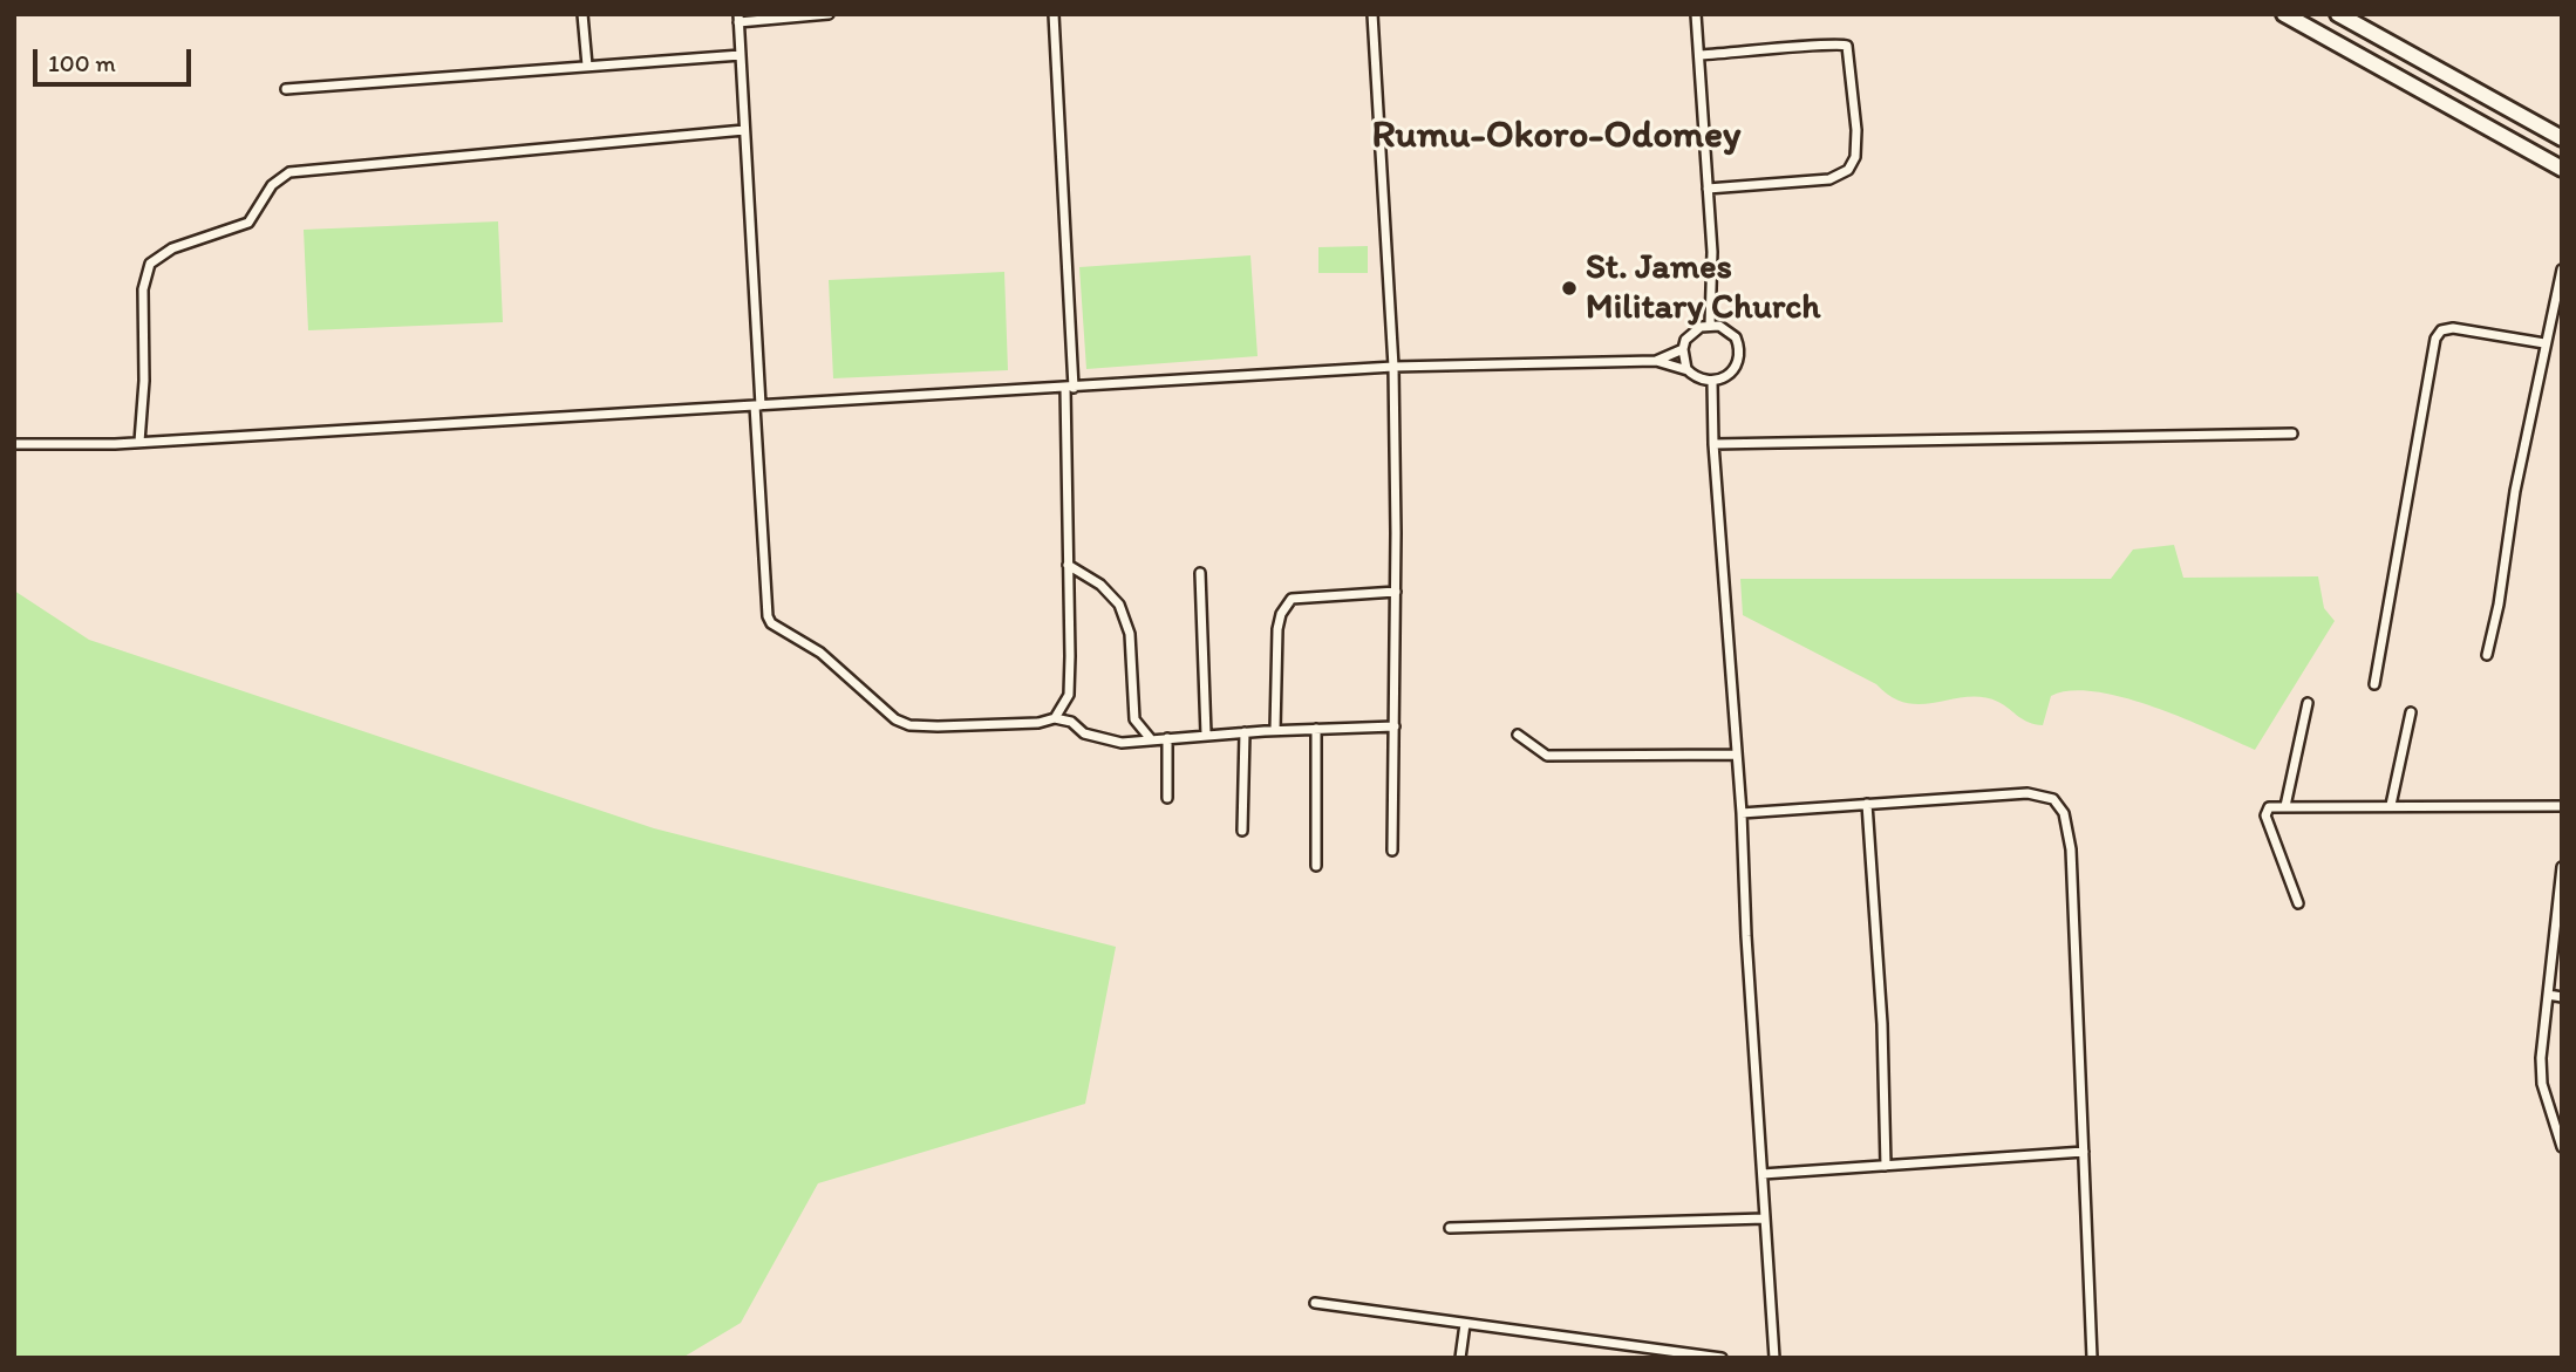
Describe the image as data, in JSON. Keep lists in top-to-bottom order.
{
  "districts": ["Rumu-Okoro-Odomey"],
  "places": ["St. James Military Church"],
  "scale_bar": "100 m"
}
